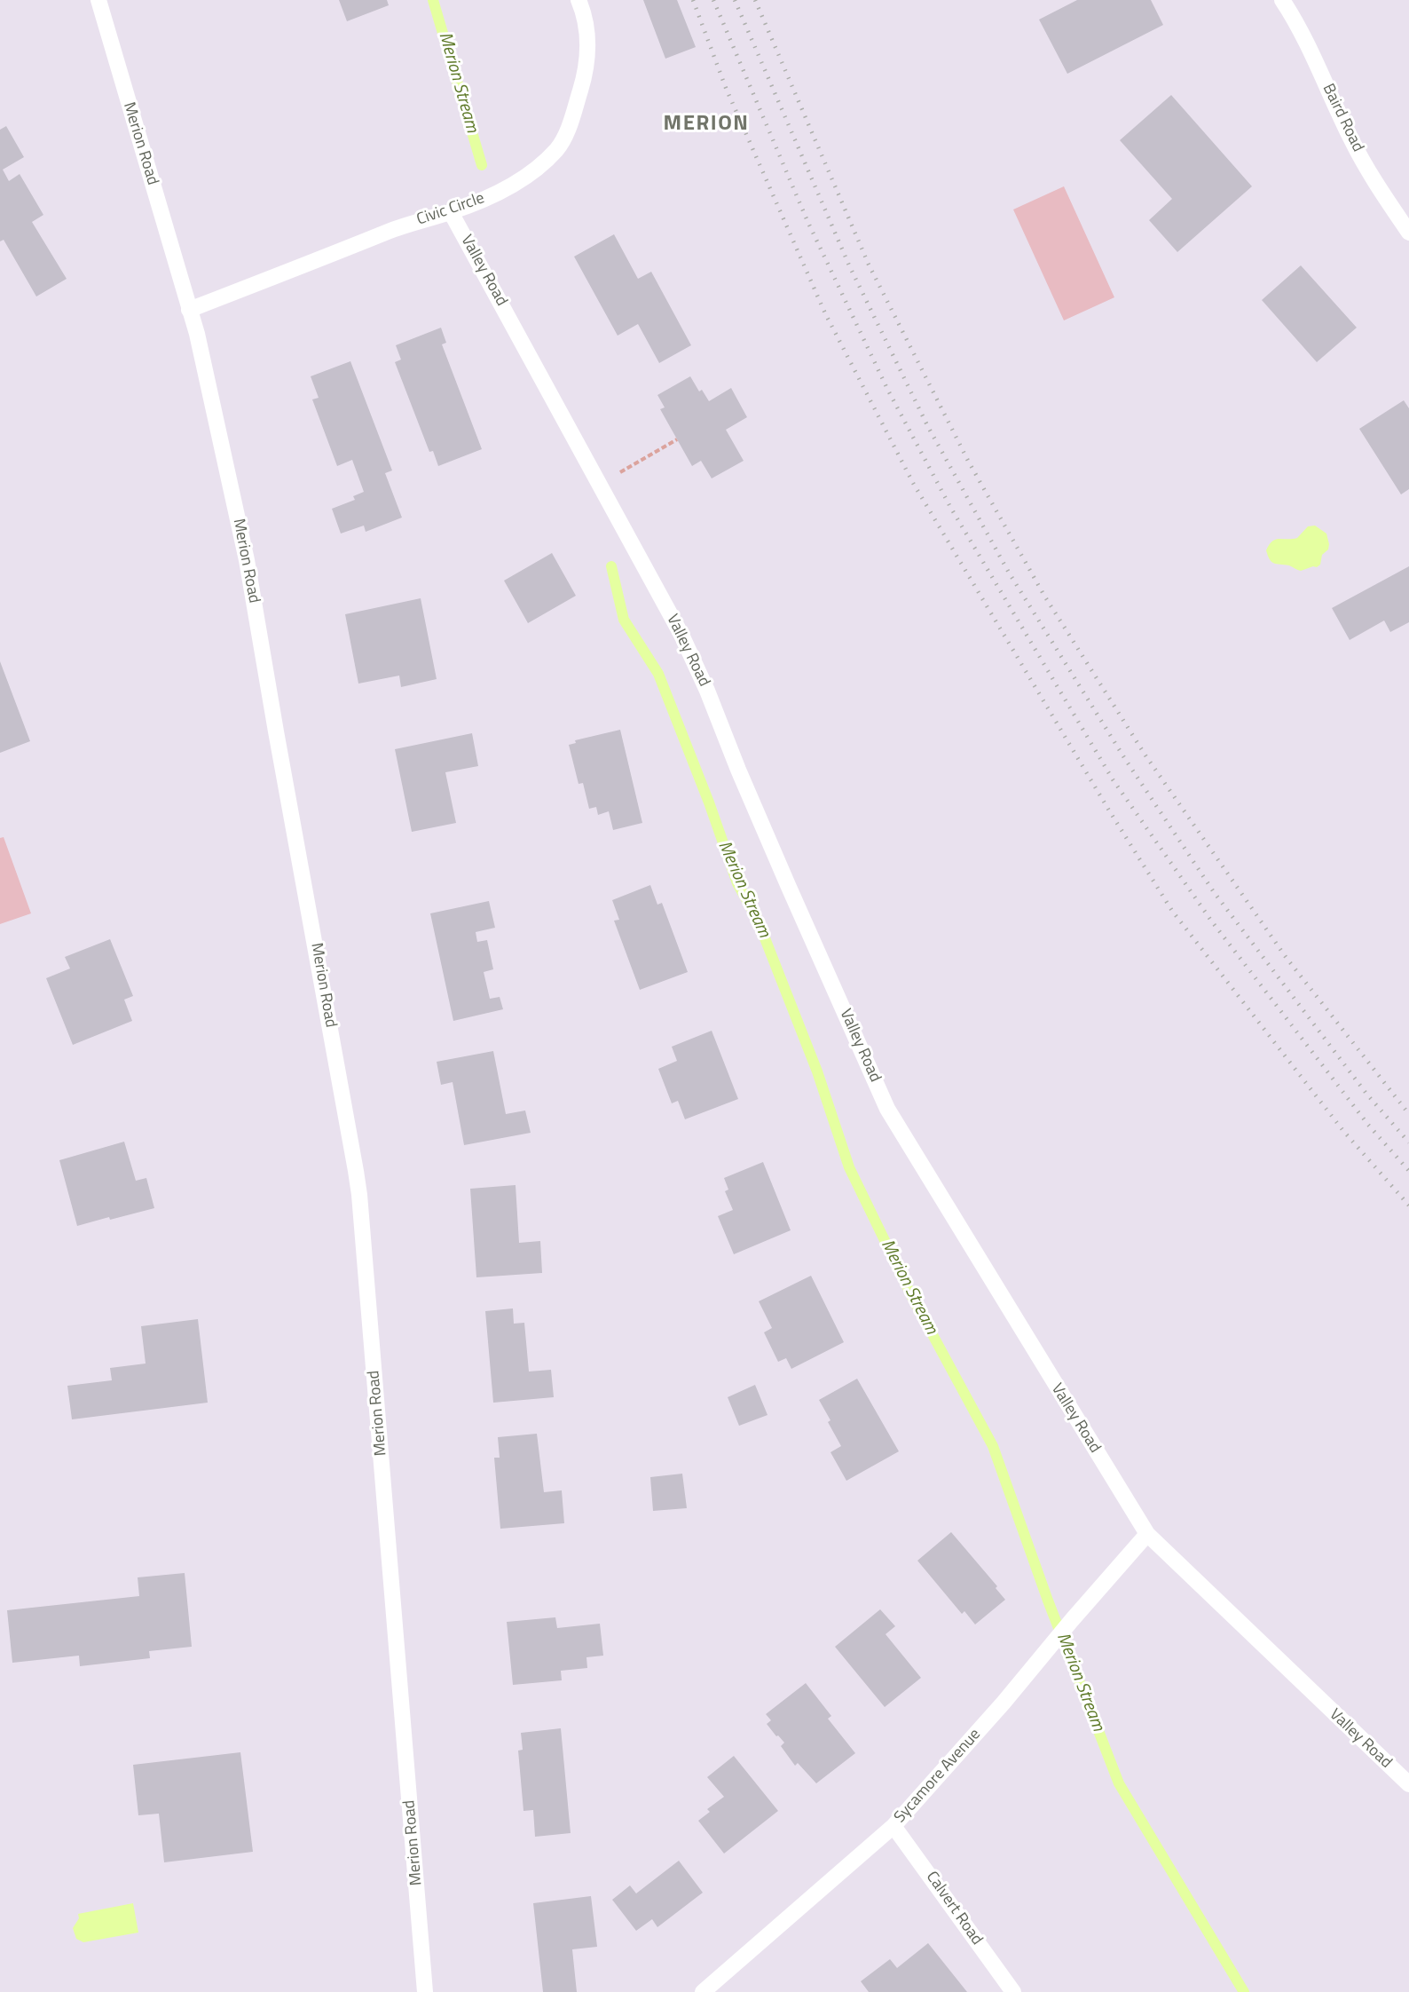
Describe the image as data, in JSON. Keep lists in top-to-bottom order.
{
  "streets": {
    "street": [
      "Baird Road",
      "Merion Road",
      "Civic Circle",
      "Valley Road",
      "Sycamore Avenue",
      "Calvert Road"
    ]
  },
  "crossings": [
    ["Merion Road", "Civic Circle"],
    ["Civic Circle", "Valley Road"],
    ["Valley Road", "Sycamore Avenue"],
    ["Sycamore Avenue", "Calvert Road"]
  ],
  "districts": ["MERION"],
  "water": ["Merion Stream"]
}
